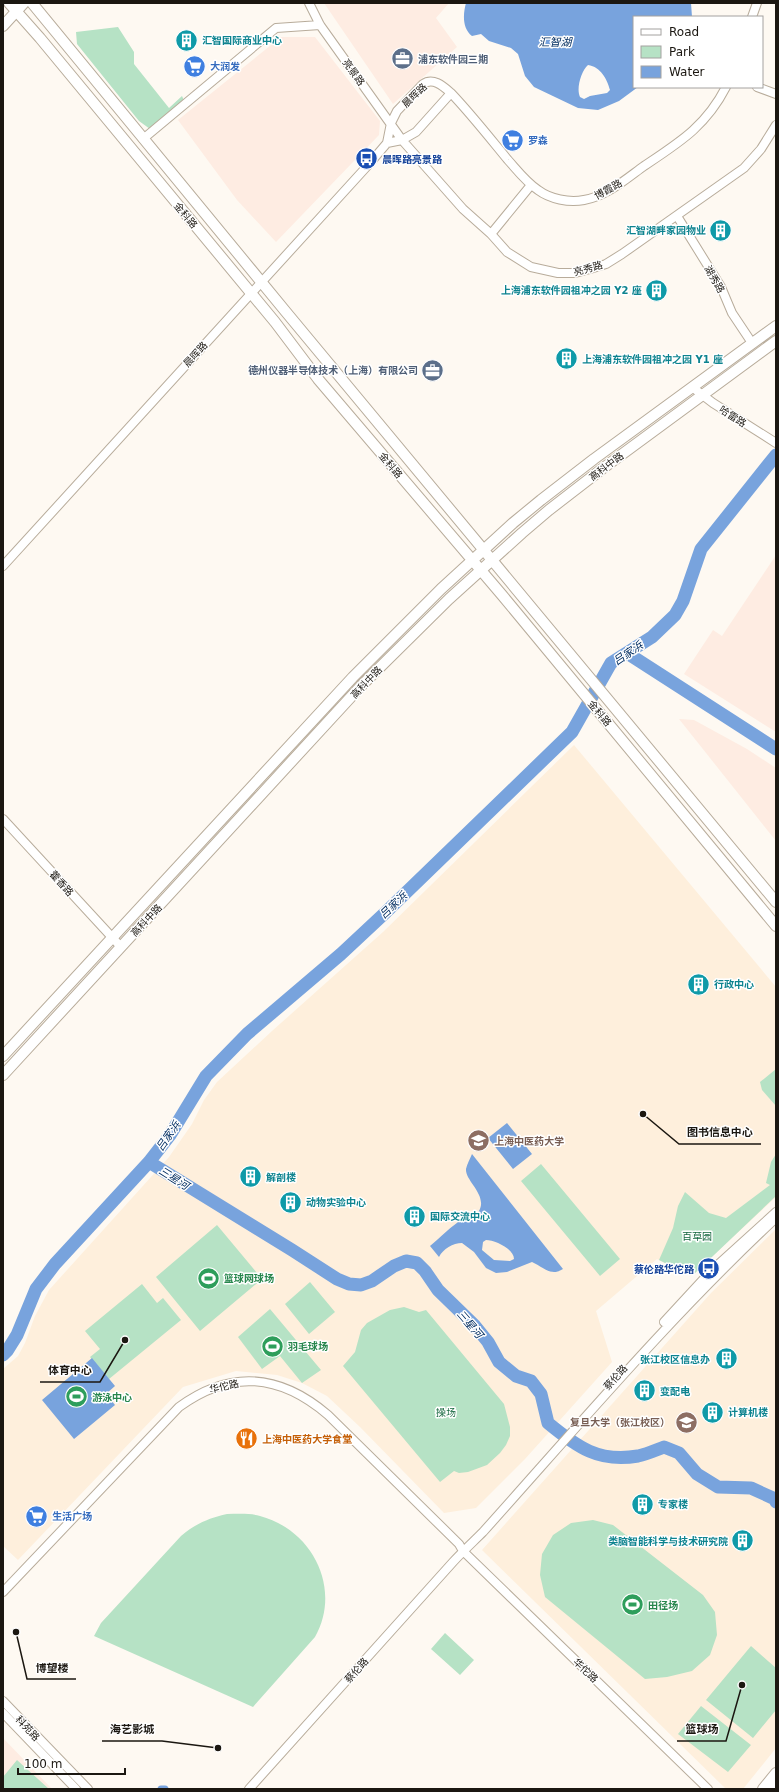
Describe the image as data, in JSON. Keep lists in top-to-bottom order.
{
  "streets": {
    "main road": ["金科路", "高科中路"],
    "street": [
      "亮景路",
      "晨晖路",
      "博霞路",
      "亮秀路",
      "湖秀路",
      "哈雷路",
      "藿香路",
      "蔡伦路",
      "华佗路",
      "科苑路"
    ]
  },
  "crossings": [
    ["亮景路", "晨晖路"],
    ["亮景路", "亮秀路"],
    ["晨晖路", "博霞路"],
    ["晨晖路", "金科路"],
    ["金科路", "高科中路"],
    ["亮秀路", "湖秀路"],
    ["湖秀路", "高科中路"],
    ["哈雷路", "高科中路"],
    ["高科中路", "藿香路"],
    ["蔡伦路", "华佗路"]
  ],
  "water": ["汇智湖", "吕家浜", "三星河"],
  "parks": ["百草园", "操场"],
  "places": {
    "building": [
      "汇智国际商业中心",
      "汇智湖畔家园物业",
      "上海浦东软件园祖冲之园 Y2 座",
      "上海浦东软件园祖冲之园 Y1 座",
      "行政中心",
      "解剖楼",
      "动物实验中心",
      "国际交流中心",
      "张江校区信息办",
      "变配电",
      "计算机楼",
      "专家楼",
      "类脑智能科学与技术研究院"
    ],
    "office": ["浦东软件园三期", "德州仪器半导体技术（上海）有限公司"],
    "supermarket": ["大润发", "罗森", "生活广场"],
    "bus stop": ["晨晖路亮景路", "蔡伦路华佗路"],
    "other": [
      "图书信息中心",
      "体育中心",
      "博望楼",
      "篮球场",
      "海艺影城"
    ],
    "school or university": ["上海中医药大学", "复旦大学（张江校区）"],
    "sports": [
      "篮球网球场",
      "羽毛球场",
      "游泳中心",
      "田径场"
    ],
    "restaurant": ["上海中医药大学食堂"]
  },
  "legend": ["Road", "Park", "Water"],
  "scale_bar": "100 m"
}
